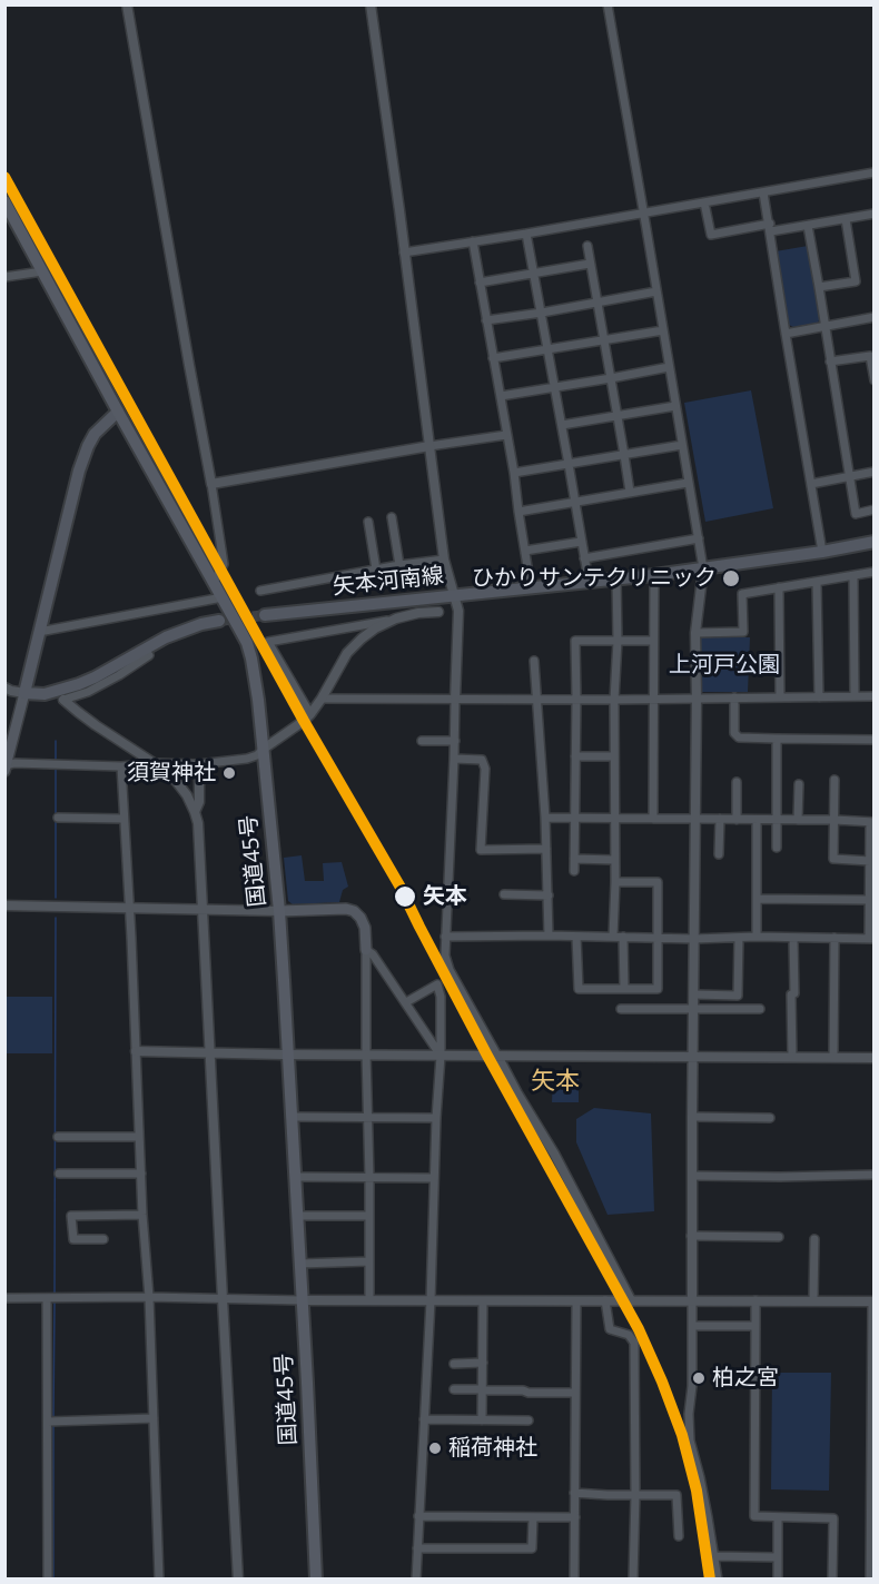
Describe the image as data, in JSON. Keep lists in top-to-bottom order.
{
  "streets": {
    "highway": ["国道45号"],
    "main road": ["矢本河南線"]
  },
  "districts": ["矢本"],
  "parks": ["上河戸公園"],
  "places": [
    "ひかりサンテクリニック",
    "須賀神社",
    "矢本",
    "柏之宮",
    "稲荷神社"
  ]
}
